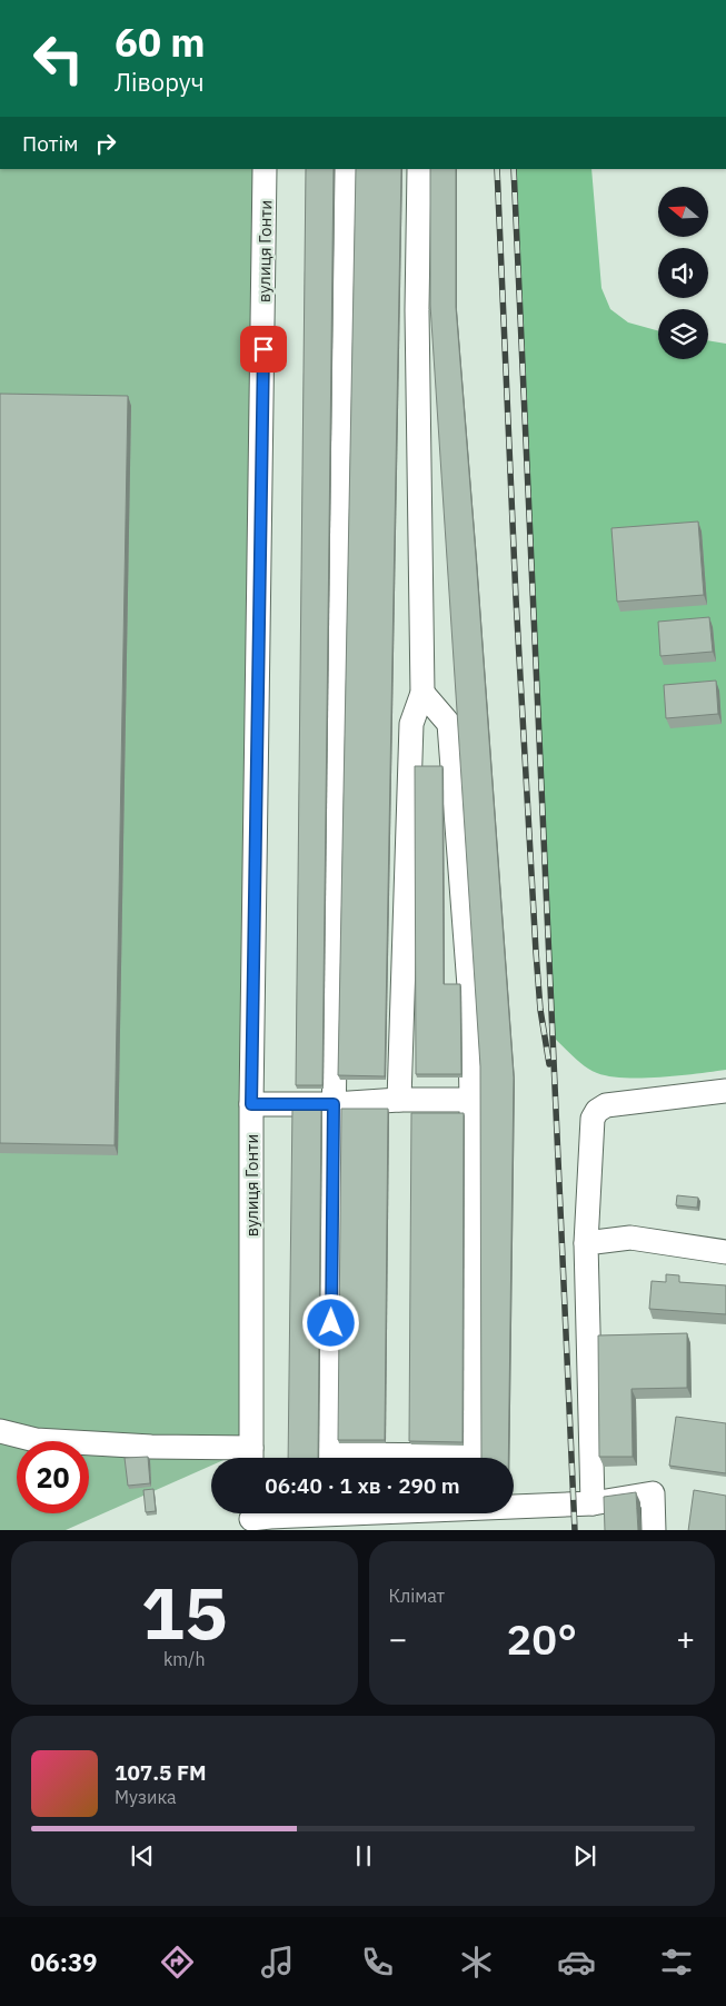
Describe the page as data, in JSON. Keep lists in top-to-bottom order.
{
  "streets": {
    "street": ["вулиця Гонти"]
  },
  "north": "left",
  "page": {
    "turn": ["60 m", "Ліворуч"],
    "then": "Потім",
    "limit": "20",
    "trip": "06:40 · 1 хв · 290 m",
    "tile": [
      ["15", "km/h"],
      "Клімат"
    ],
    "heat": ["−", "20°", "+"],
    "song": ["107.5 FM", "Музика"],
    "tabs": "06:39"
  }
}
